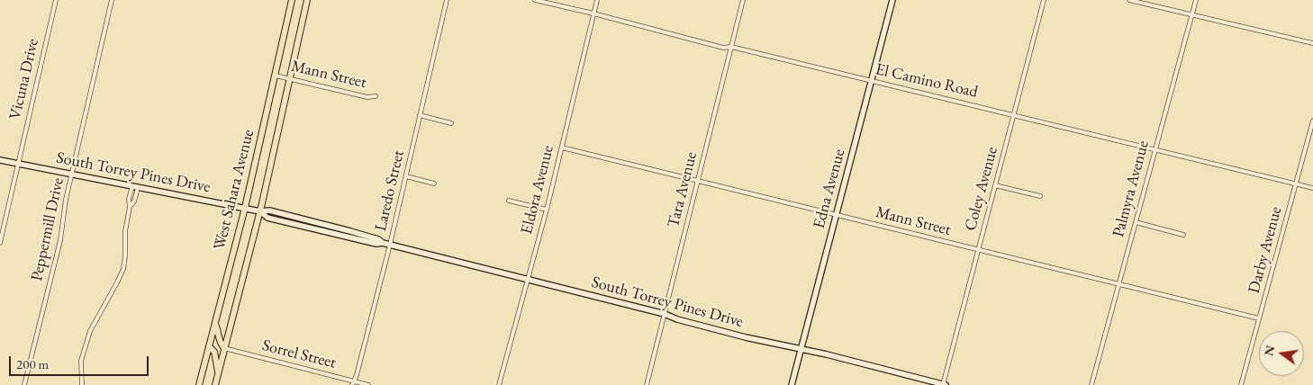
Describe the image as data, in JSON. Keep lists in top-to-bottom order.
{
  "streets": {
    "main road": ["West Sahara Avenue"],
    "street": [
      "Mann Street",
      "Vicuna Drive",
      "El Camino Road",
      "South Torrey Pines Drive",
      "Edna Avenue",
      "Coley Avenue",
      "Palmyra Avenue",
      "Eldora Avenue",
      "Tara Avenue",
      "Laredo Street",
      "Peppermill Drive",
      "Darby Avenue",
      "Sorrel Street"
    ]
  },
  "crossings": [
    ["Mann Street", "Edna Avenue"],
    ["Mann Street", "Coley Avenue"],
    ["Mann Street", "Palmyra Avenue"],
    ["Mann Street", "West Sahara Avenue"],
    ["Mann Street", "Eldora Avenue"],
    ["Mann Street", "Tara Avenue"],
    ["Mann Street", "Darby Avenue"],
    ["Vicuna Drive", "South Torrey Pines Drive"],
    ["El Camino Road", "Edna Avenue"],
    ["El Camino Road", "Coley Avenue"],
    ["El Camino Road", "Palmyra Avenue"],
    ["El Camino Road", "Eldora Avenue"],
    ["El Camino Road", "Tara Avenue"],
    ["El Camino Road", "Darby Avenue"],
    ["South Torrey Pines Drive", "Edna Avenue"],
    ["South Torrey Pines Drive", "Coley Avenue"],
    ["South Torrey Pines Drive", "West Sahara Avenue"],
    ["South Torrey Pines Drive", "Eldora Avenue"],
    ["South Torrey Pines Drive", "Tara Avenue"],
    ["South Torrey Pines Drive", "Laredo Street"],
    ["South Torrey Pines Drive", "Peppermill Drive"],
    ["West Sahara Avenue", "Sorrel Street"],
    ["Laredo Street", "Sorrel Street"]
  ],
  "scale_bar": "200 m",
  "north": "left"
}
